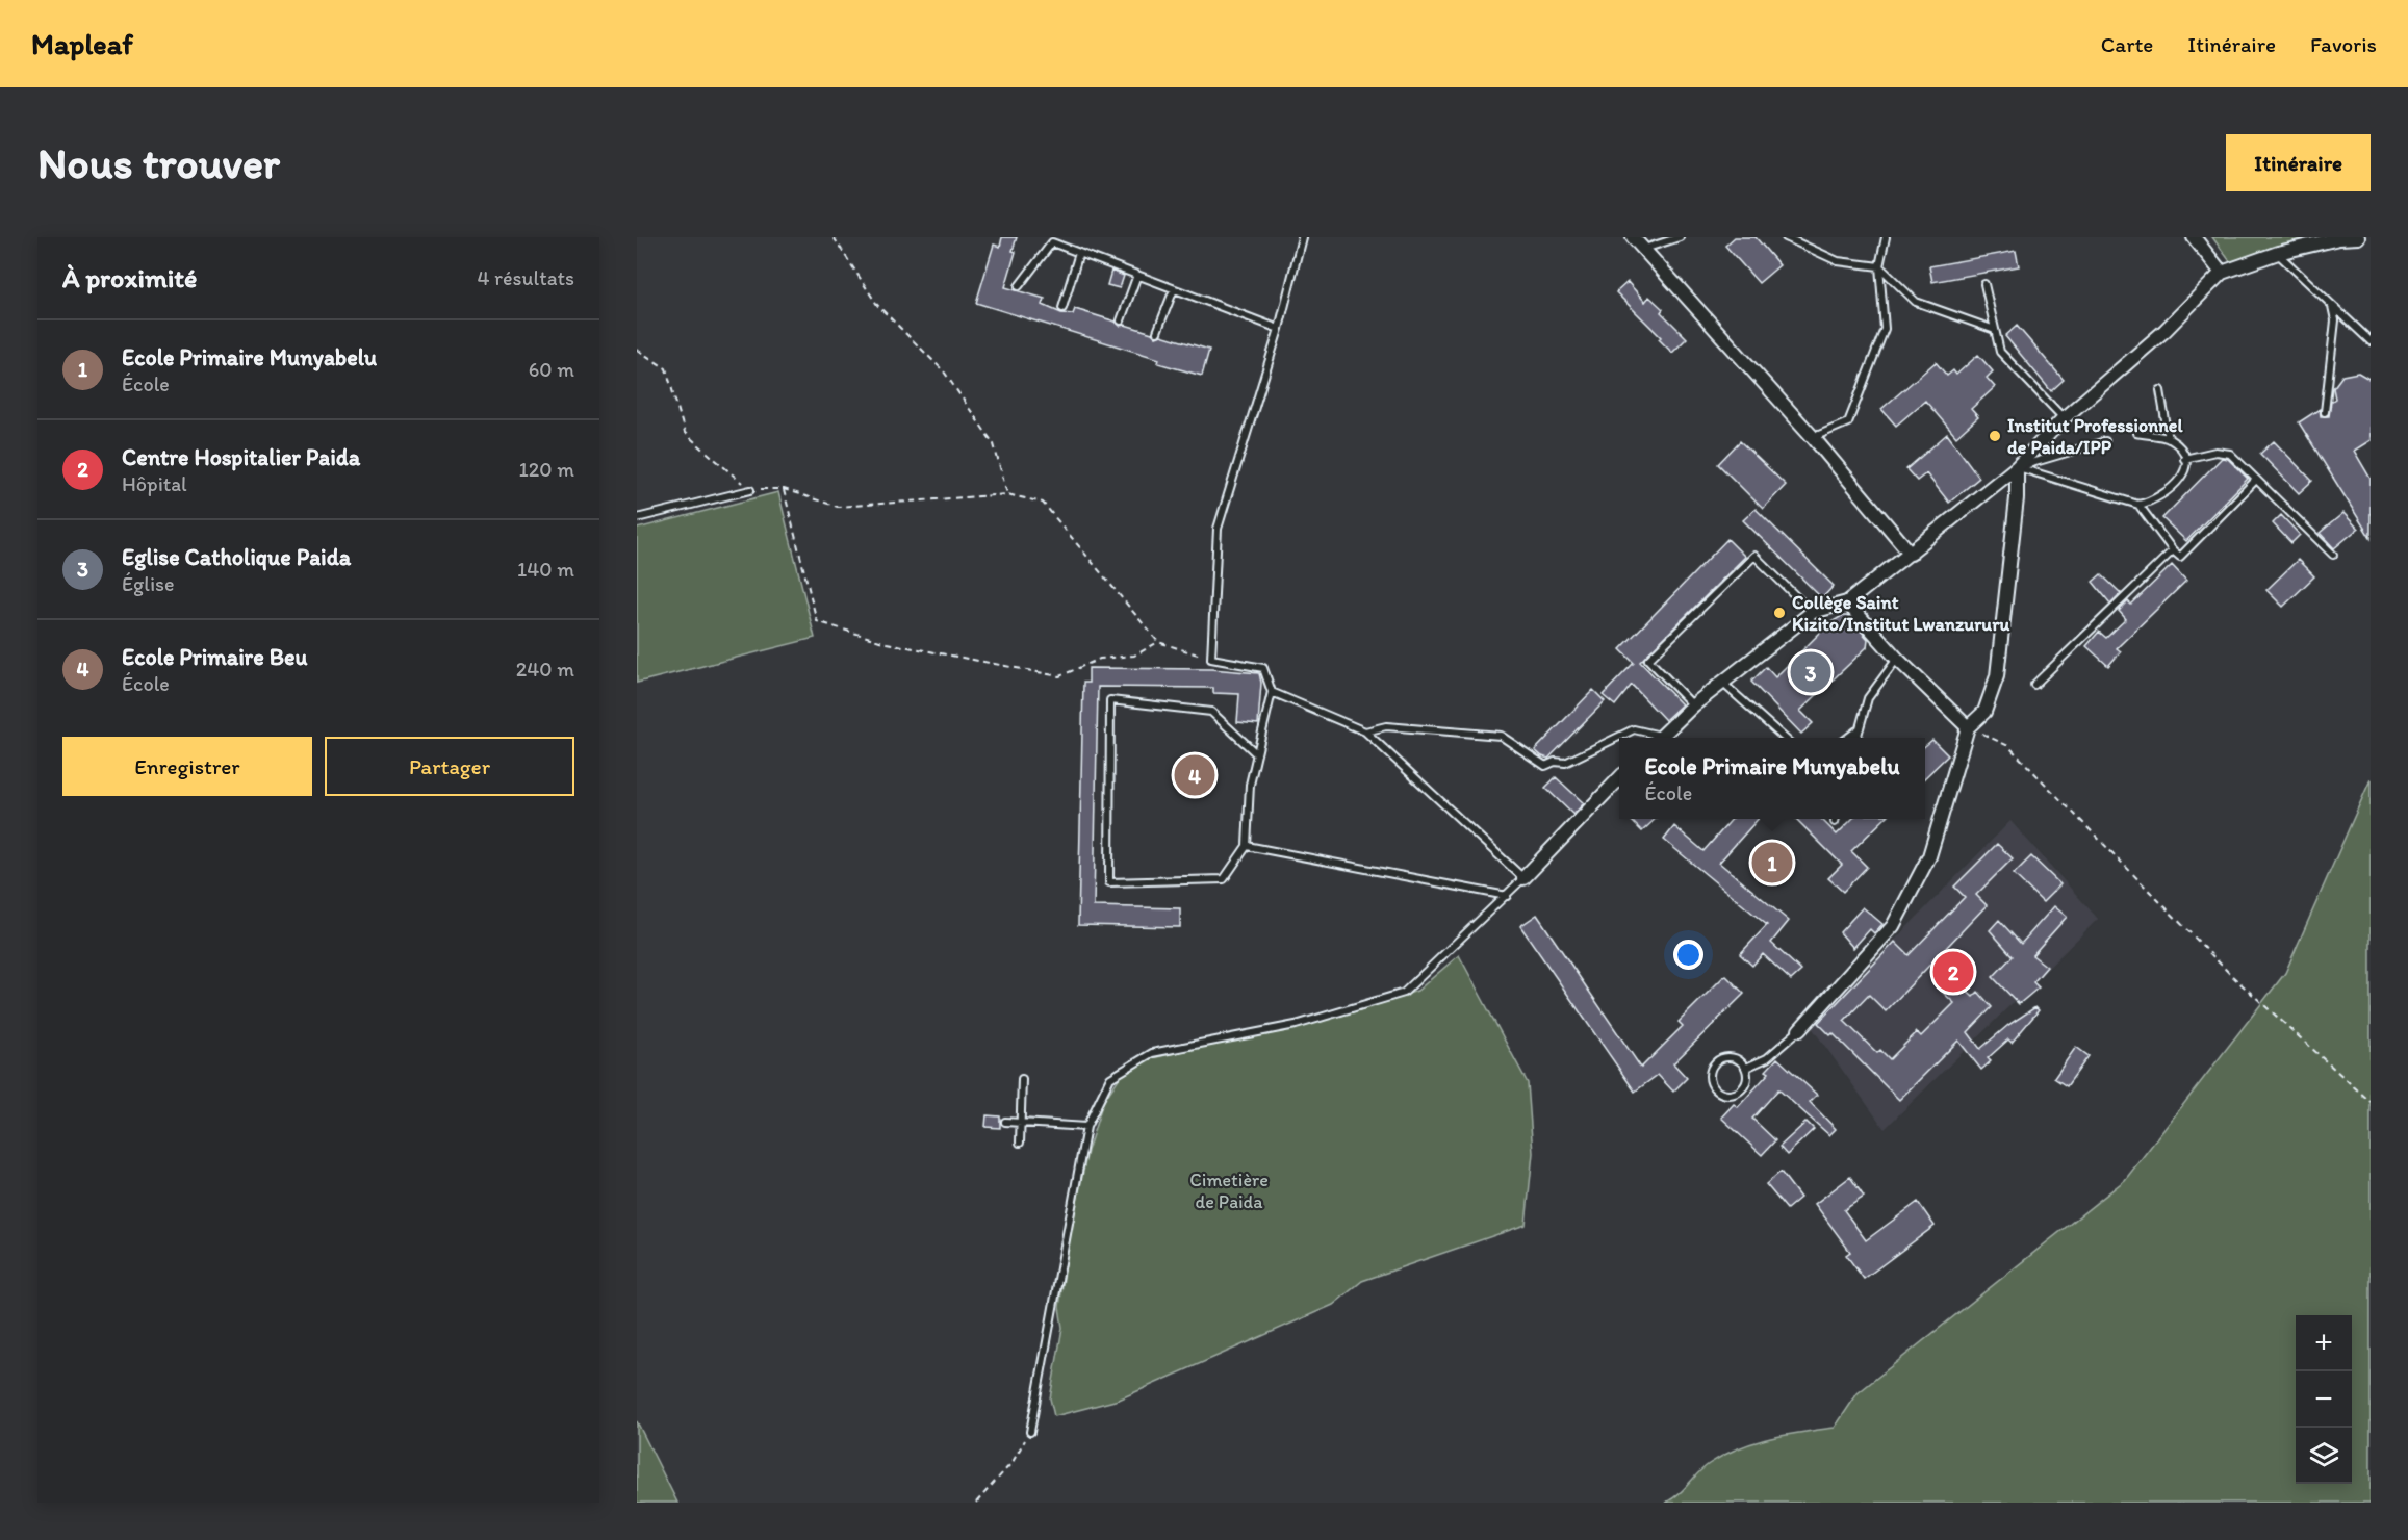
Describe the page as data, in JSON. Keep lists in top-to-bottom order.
{
  "parks": ["Cimetière de Paida"],
  "places": ["Institut Professionnel de Paida/IPP", "Collège Saint Kizito/Institut Lwanzururu"],
  "page": {
    "header": "Mapleaf",
    "nav": ["Carte", "Itinéraire", "Favoris"],
    "buttons": [
      "Itinéraire",
      ["Enregistrer", "Partager"]
    ],
    "title": "Nous trouver",
    "heading": ["À proximité", "4 résultats"],
    "list": [
      {
        "mark": "1",
        "name": "Ecole Primaire Munyabelu",
        "note": "École",
        "value": "60 m"
      },
      {
        "mark": "2",
        "name": "Centre Hospitalier Paida",
        "note": "Hôpital",
        "value": "120 m"
      },
      {
        "mark": "3",
        "name": "Eglise Catholique Paida",
        "note": "Église",
        "value": "140 m"
      },
      {
        "mark": "4",
        "name": "Ecole Primaire Beu",
        "note": "École",
        "value": "240 m"
      }
    ],
    "pins": [
      "3",
      "4",
      "1",
      "2"
    ],
    "popup": ["Ecole Primaire Munyabelu", "École"],
    "map_buttons": ["+", "−"]
  }
}
